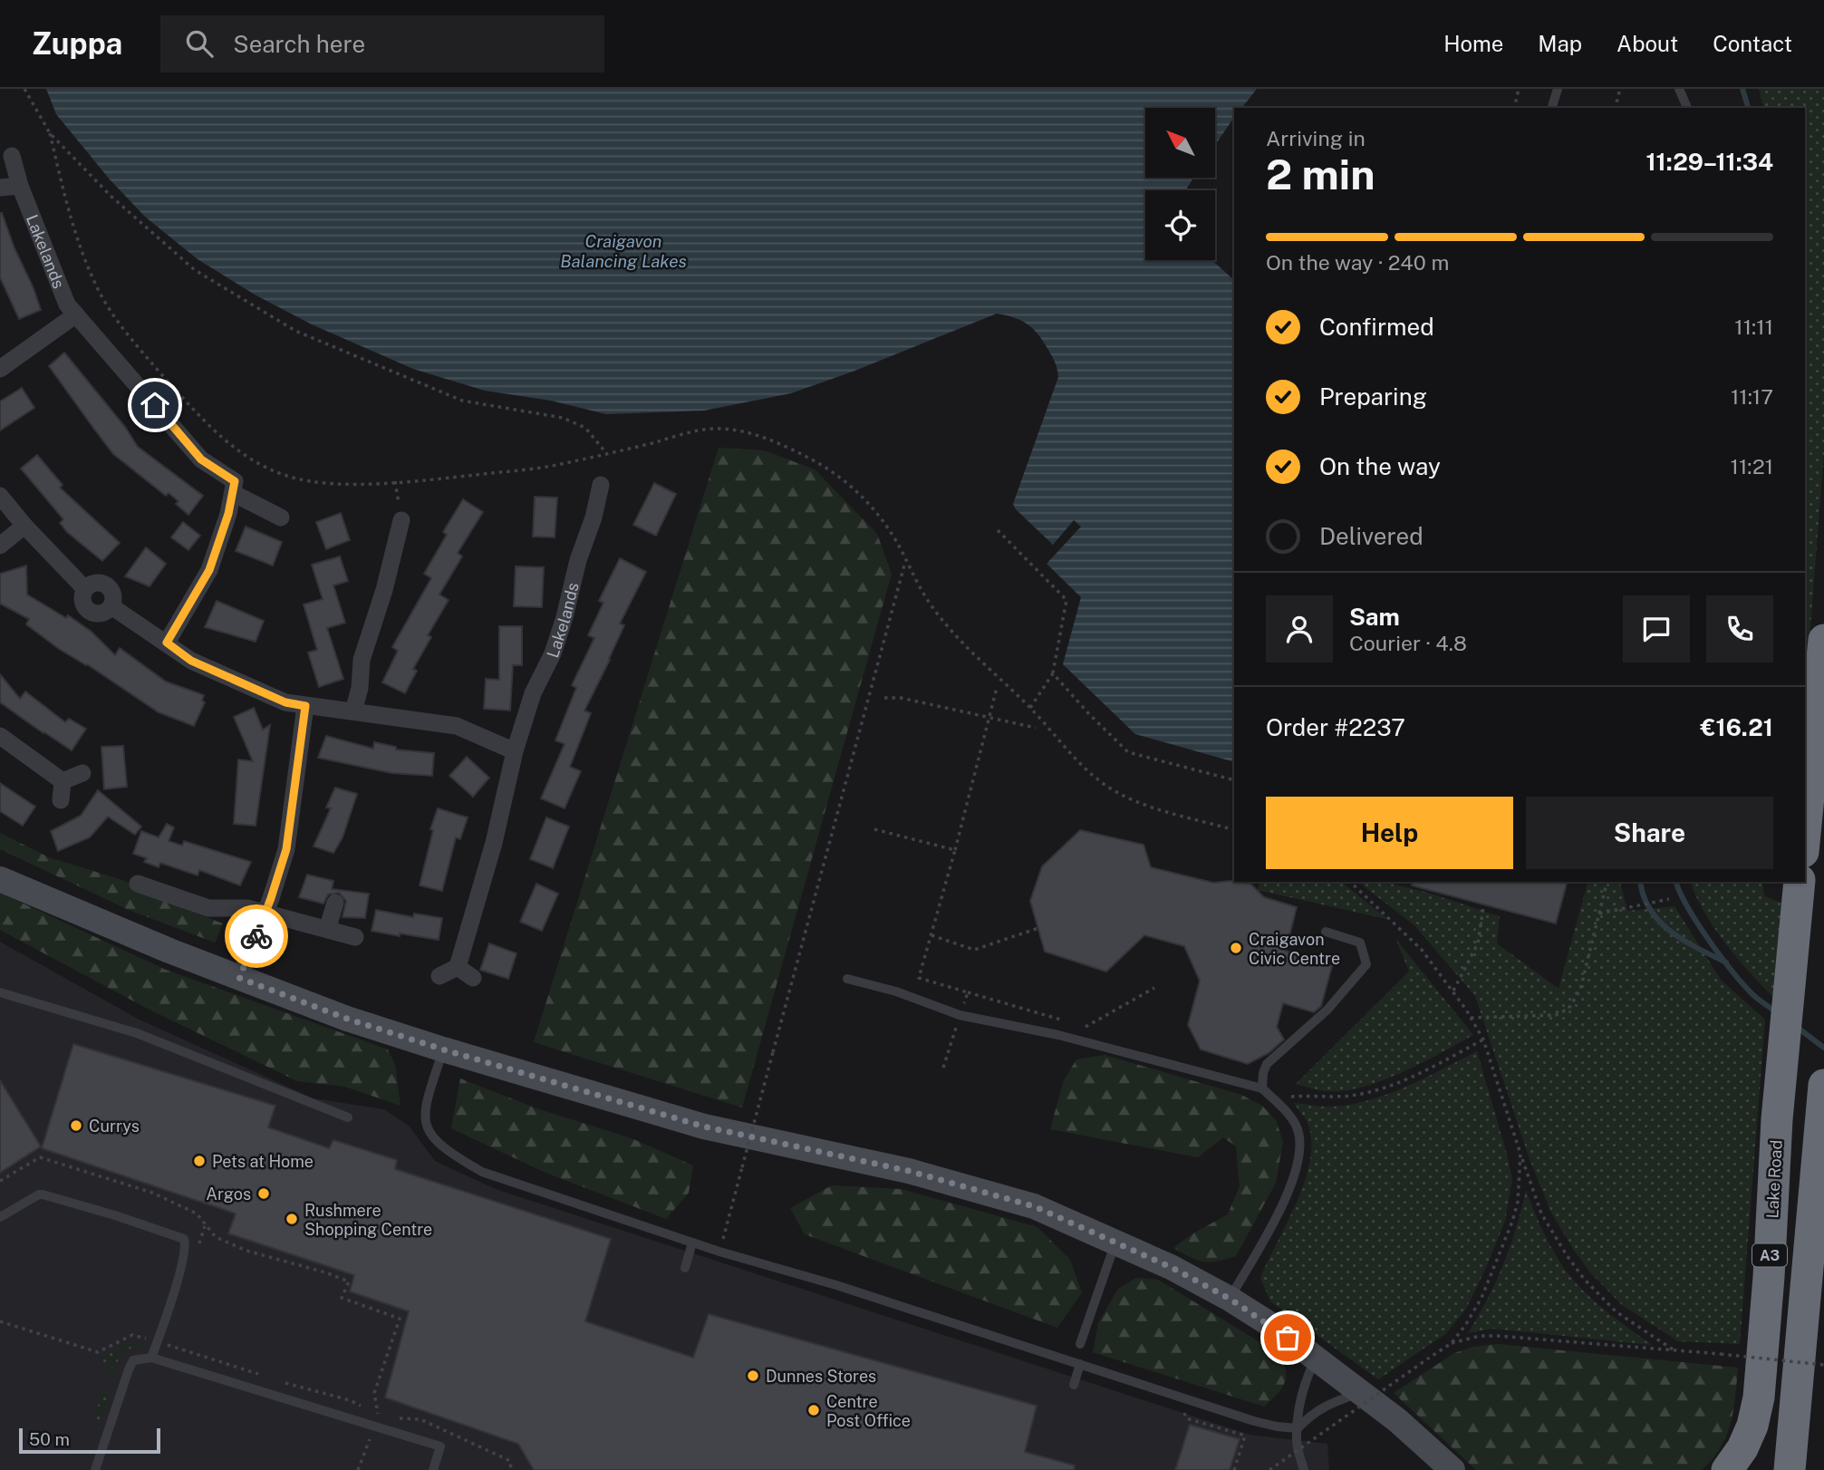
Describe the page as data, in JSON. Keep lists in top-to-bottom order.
{
  "streets": {
    "highway": ["Lake Road", "A3"],
    "street": ["Lakelands"]
  },
  "water": ["Craigavon Balancing Lakes"],
  "places": [
    "Craigavon Civic Centre",
    "Currys",
    "Pets at Home",
    "Argos",
    "Rushmere Shopping Centre",
    "Dunnes Stores",
    "Centre Post Office"
  ],
  "scale_bar": "50 m",
  "north": "top left",
  "page": {
    "header": "Zuppa",
    "search": "Search here",
    "nav": [
      "Home",
      "Map",
      "About",
      "Contact"
    ],
    "heading": ["2 min", "Arriving in", "11:29–11:34"],
    "panel": [
      "Sam",
      "Courier · 4.8",
      "Order #2237",
      "€16.21"
    ],
    "bar": "On the way · 240 m",
    "list": [
      ["Confirmed", "11:11"],
      ["Preparing", "11:17"],
      ["On the way", "11:21"],
      "Delivered"
    ],
    "buttons": ["Help", "Share"],
    "scale": "50 m"
  }
}
